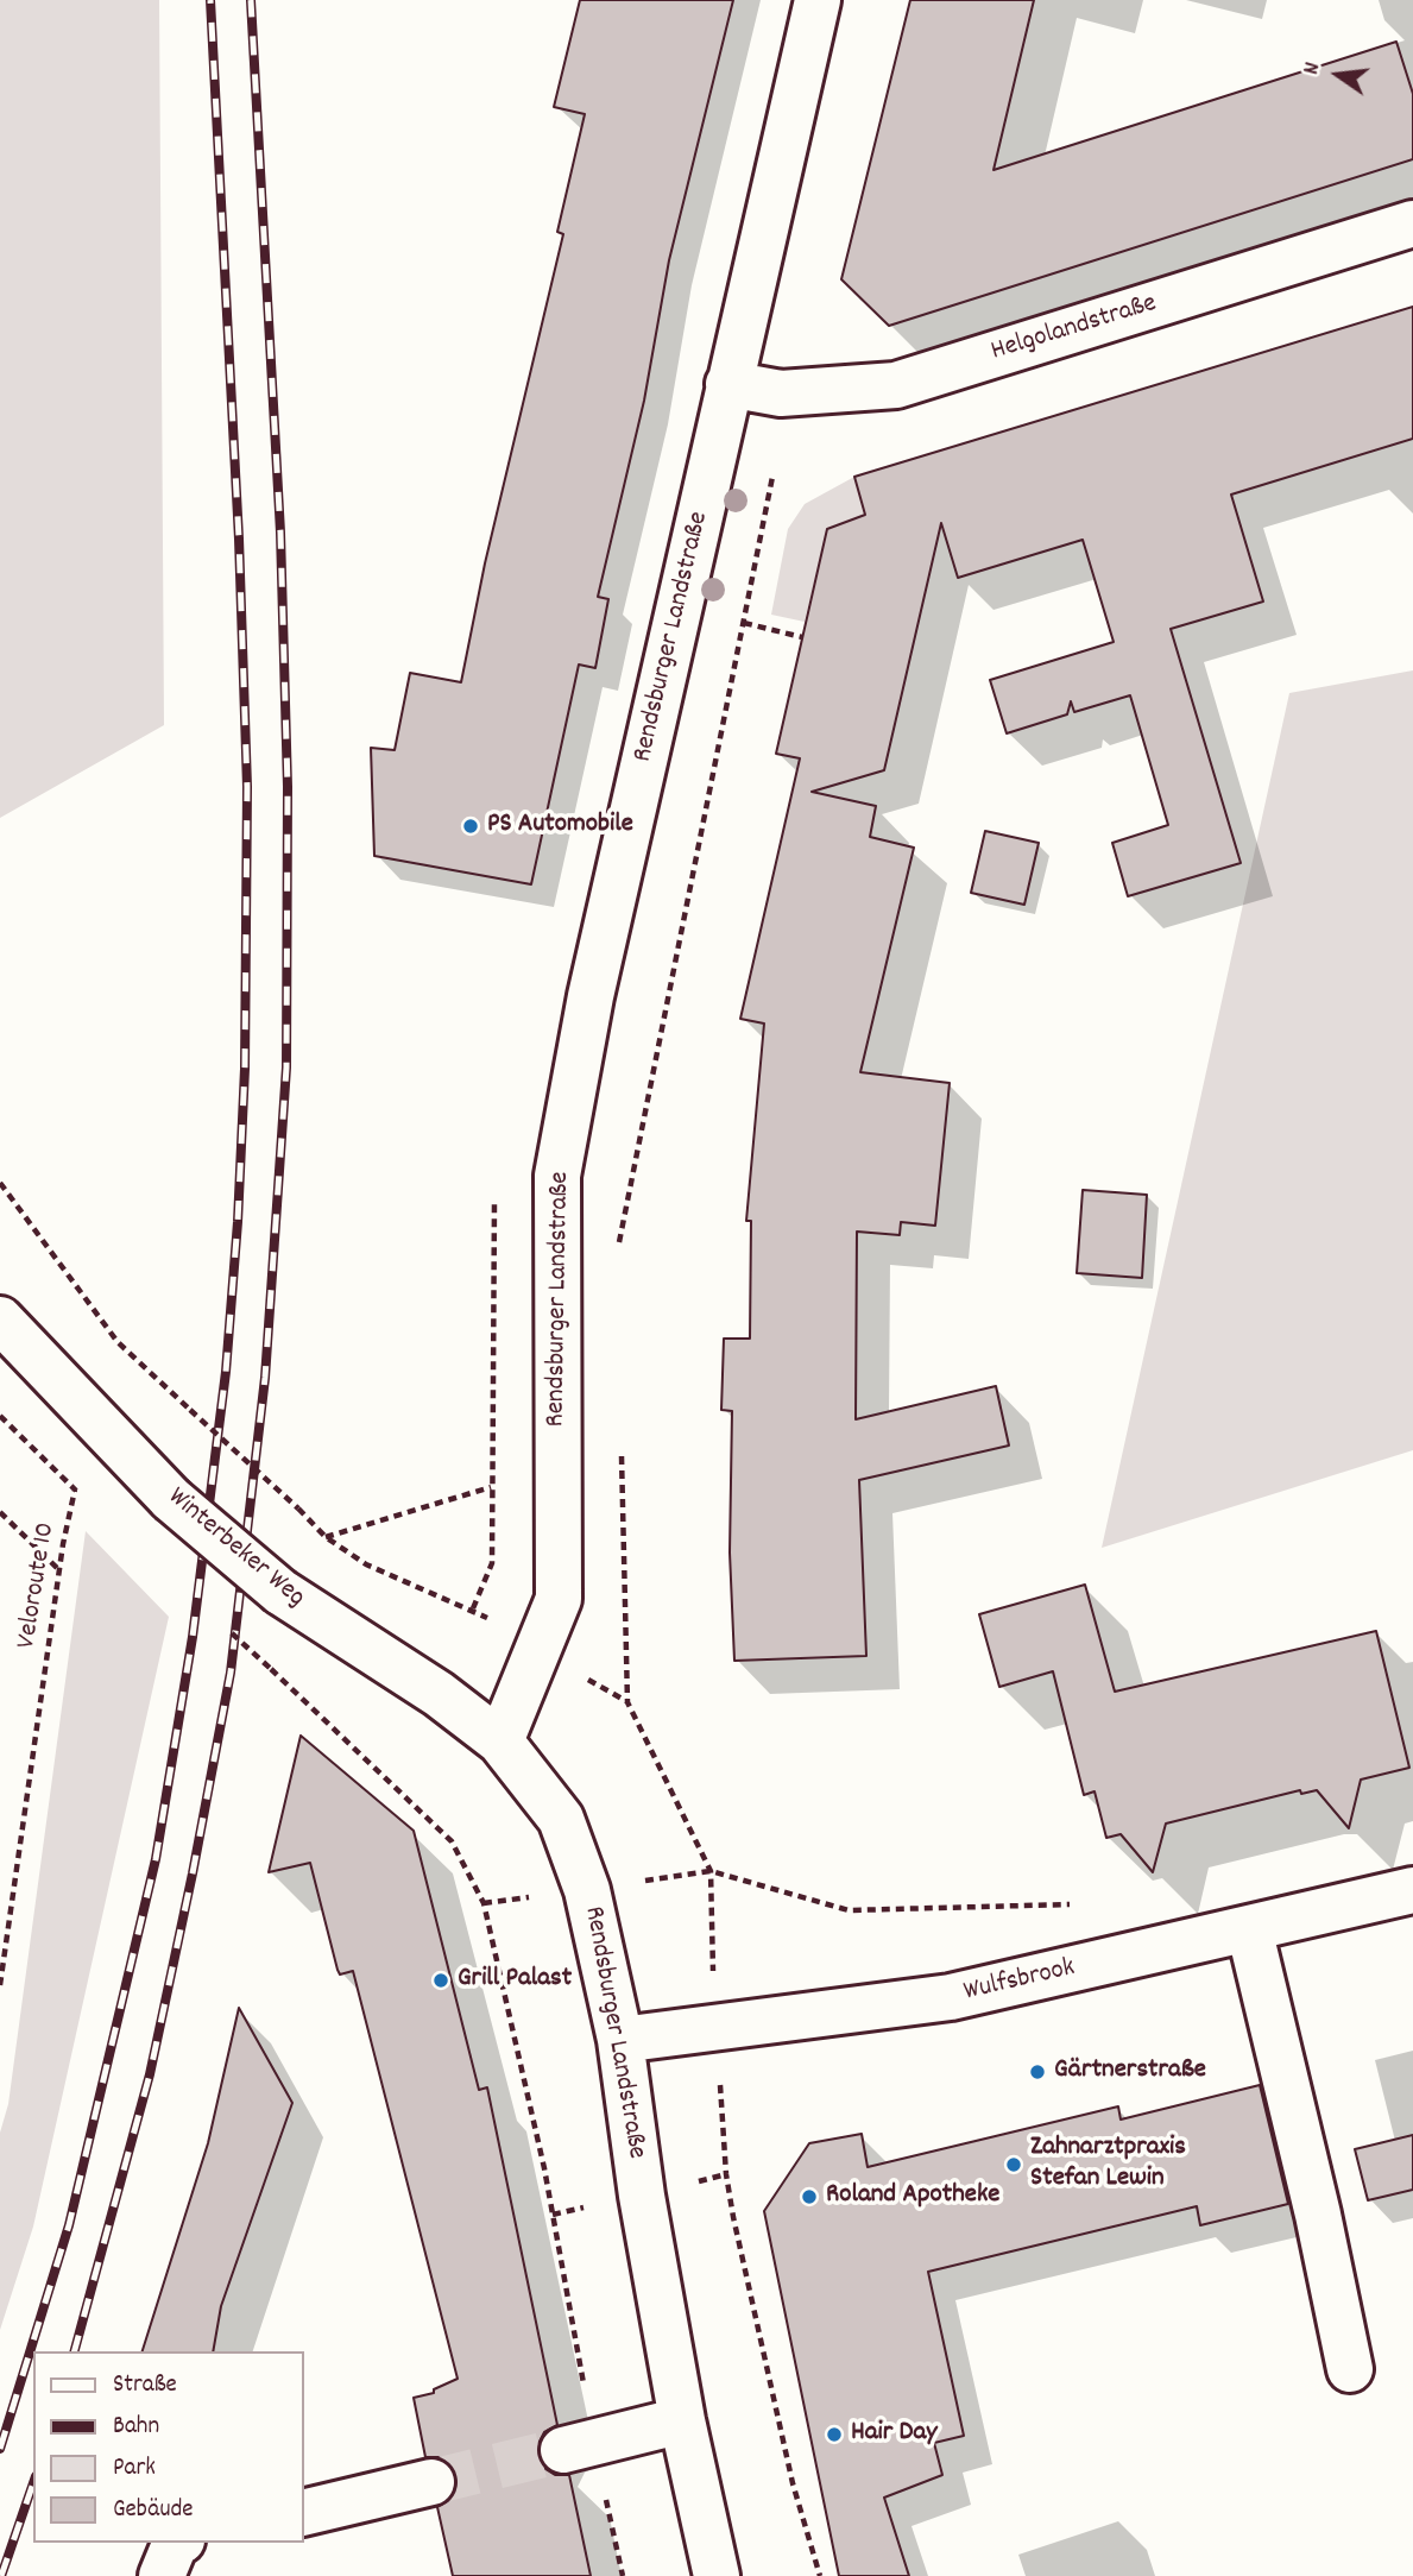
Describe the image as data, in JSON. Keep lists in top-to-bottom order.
{
  "streets": {
    "street": [
      "Helgolandstraße",
      "Rendsburger Landstraße",
      "Winterbeker Weg",
      "Wulfsbrook"
    ],
    "path": ["Veloroute 10"]
  },
  "crossings": [
    ["Helgolandstraße", "Rendsburger Landstraße"],
    ["Rendsburger Landstraße", "Winterbeker Weg"],
    ["Rendsburger Landstraße", "Wulfsbrook"]
  ],
  "places": [
    "PS Automobile",
    "Grill Palast",
    "Gärtnerstraße",
    "Zahnarztpraxis Stefan Lewin",
    "Roland Apotheke",
    "Hair Day"
  ],
  "legend": [
    "Straße",
    "Bahn",
    "Park",
    "Gebäude"
  ],
  "north": "left"
}
